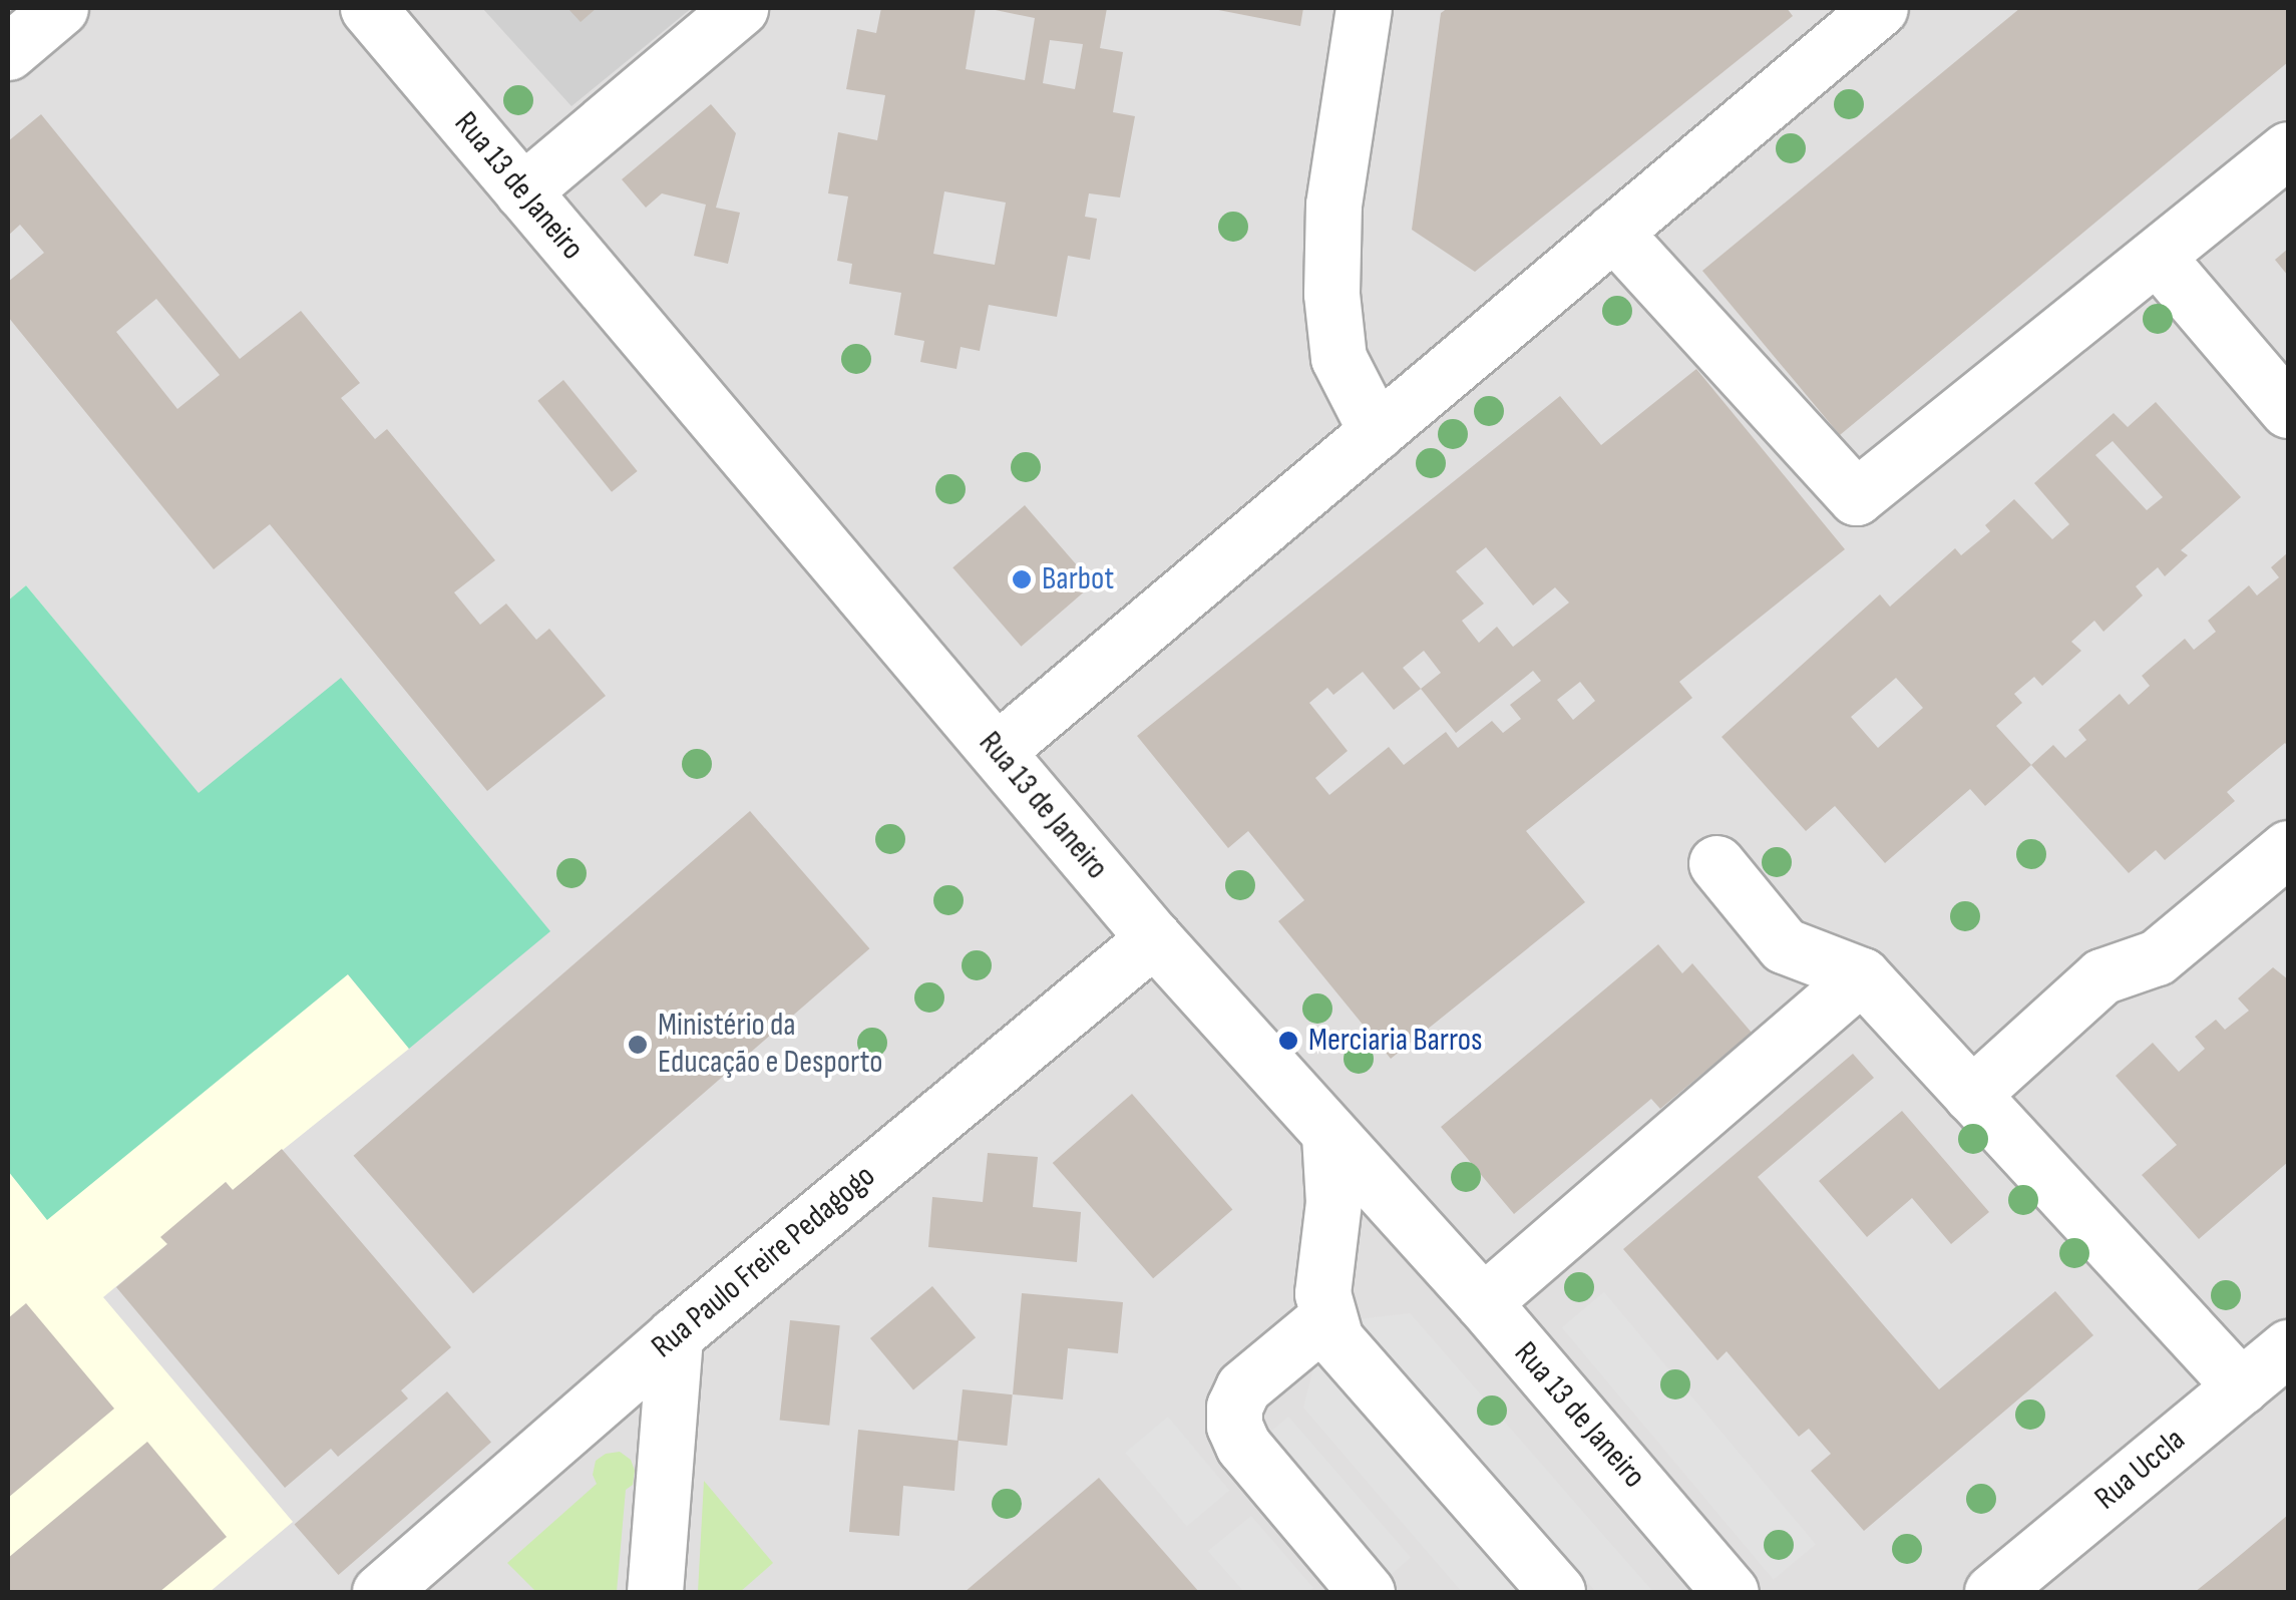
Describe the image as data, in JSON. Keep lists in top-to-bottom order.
{
  "streets": {
    "street": ["Rua 13 de Janeiro", "Rua Paulo Freire Pedagogo", "Rua Uccla"]
  },
  "crossings": [
    ["Rua 13 de Janeiro", "Rua Paulo Freire Pedagogo"]
  ],
  "places": ["Barbot", "Merciaria Barros", "Ministério da Educação e Desporto"]
}
